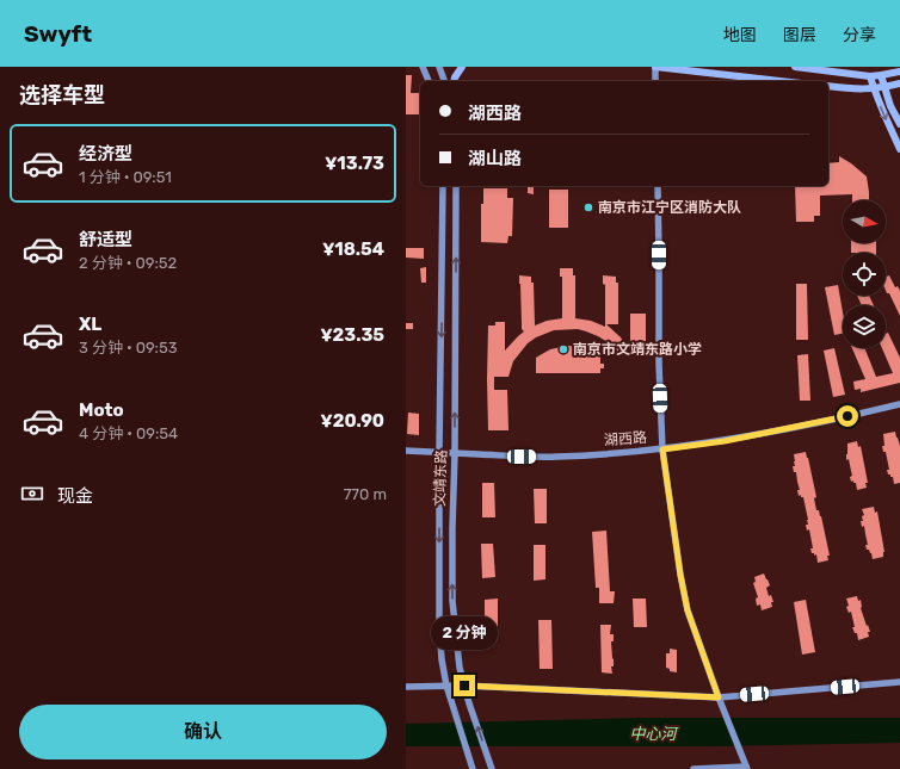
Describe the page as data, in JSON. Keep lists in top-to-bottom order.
{
  "streets": {
    "main road": ["湖西路", "文靖东路"]
  },
  "crossings": [
    ["湖西路", "文靖东路"]
  ],
  "water": ["中心河"],
  "places": ["南京市江宁区消防大队", "南京市文靖东路小学"],
  "north": "right",
  "page": {
    "header": "Swyft",
    "nav": ["地图", "图层", "分享"],
    "heading": "选择车型",
    "banner": ["湖西路", "湖山路"],
    "list": [
      {
        "name": "经济型",
        "note": "1 分钟 · 09:51",
        "value": "¥13.73"
      },
      {
        "name": "舒适型",
        "note": "2 分钟 · 09:52",
        "value": "¥18.54"
      },
      {
        "name": "XL",
        "note": "3 分钟 · 09:53",
        "value": "¥23.35"
      },
      {
        "name": "Moto",
        "note": "4 分钟 · 09:54",
        "value": "¥20.90"
      }
    ],
    "pay": ["现金", "770 m"],
    "bubble": "2 分钟",
    "buttons": "确认"
  }
}
